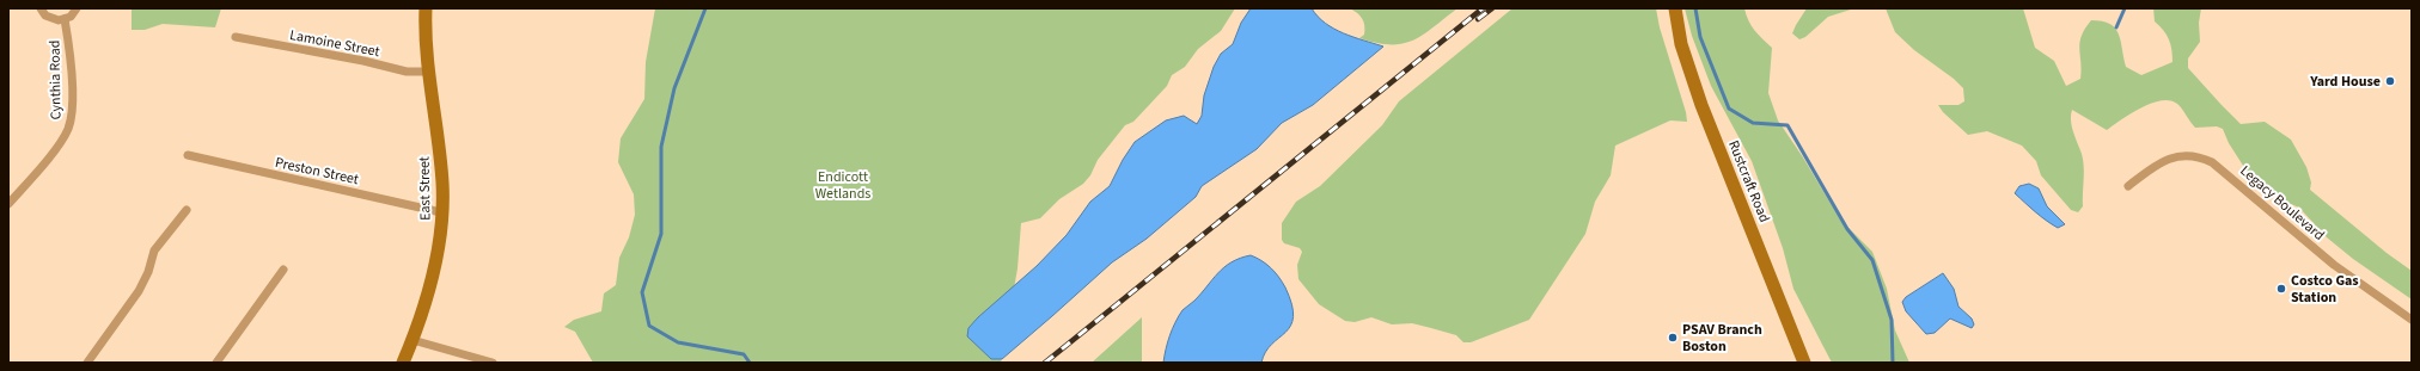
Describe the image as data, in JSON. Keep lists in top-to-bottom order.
{
  "streets": {
    "main road": ["Rustcraft Road", "East Street"],
    "street": [
      "Lamoine Street",
      "Cynthia Road",
      "Preston Street",
      "Legacy Boulevard"
    ]
  },
  "crossings": [
    ["Lamoine Street", "East Street"],
    ["Preston Street", "East Street"]
  ],
  "parks": ["Endicott Wetlands"],
  "places": ["Yard House", "Costco Gas Station", "PSAV Branch Boston"]
}
